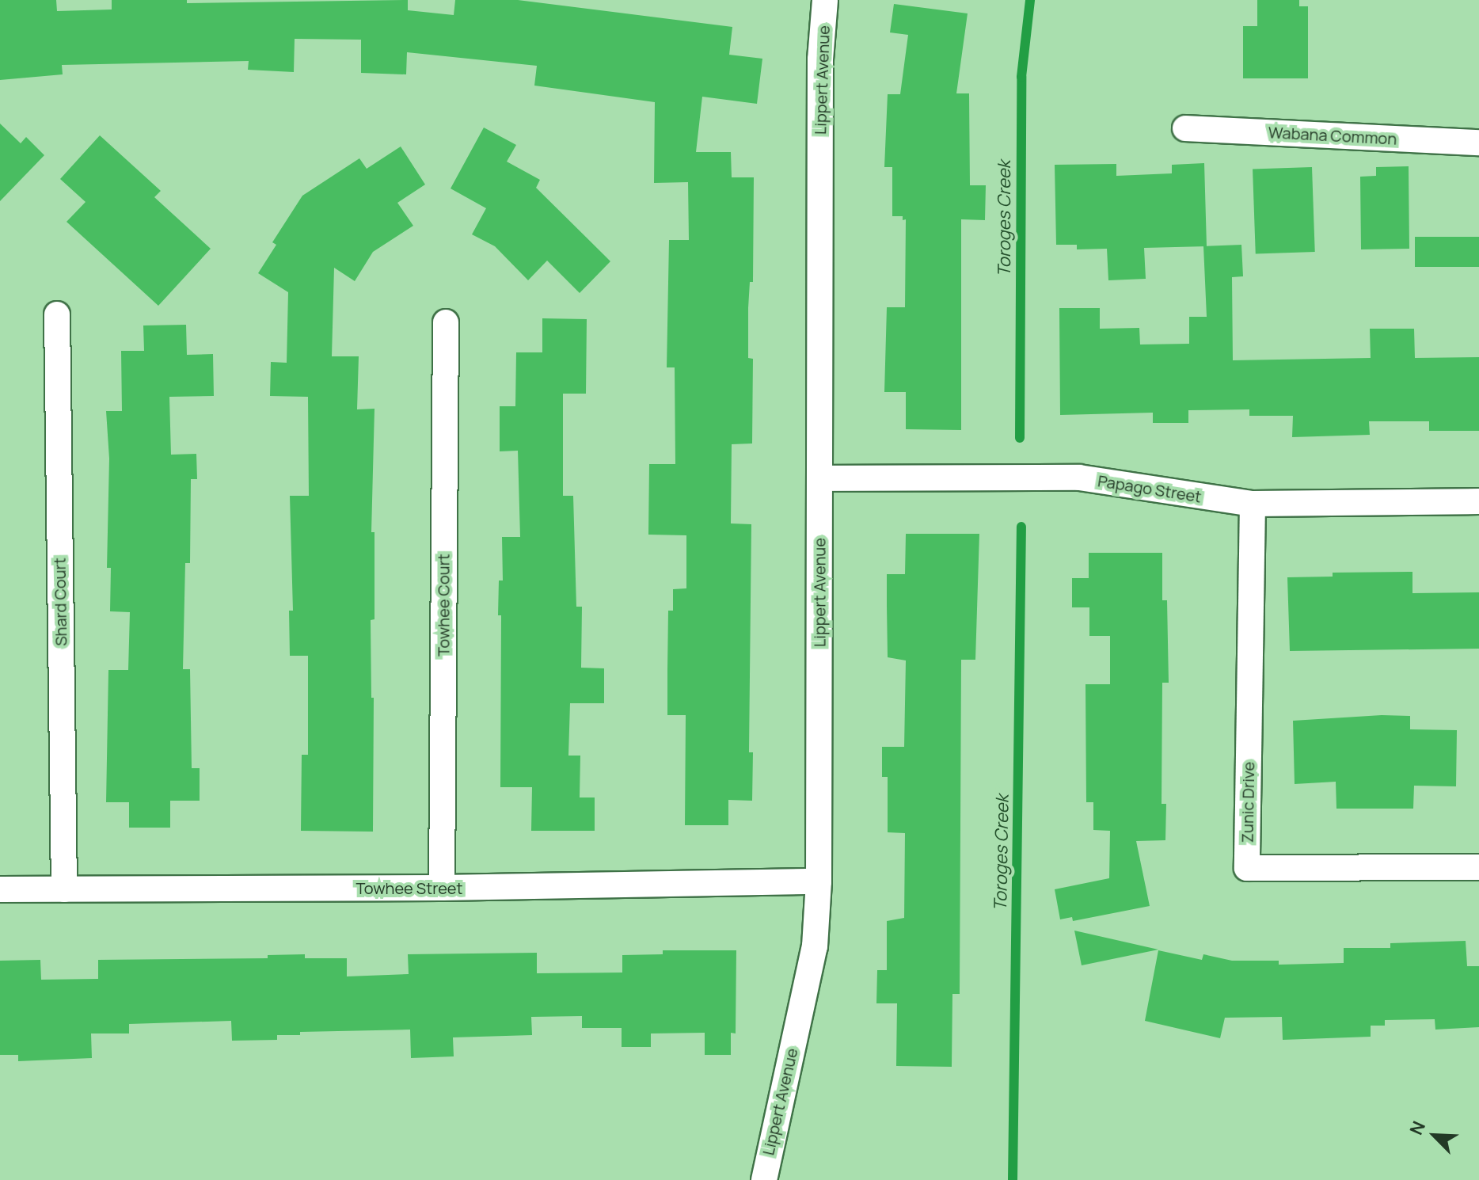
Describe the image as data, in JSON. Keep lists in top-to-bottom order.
{
  "streets": {
    "street": [
      "Lippert Avenue",
      "Wabana Common",
      "Papago Street",
      "Shard Court",
      "Towhee Court",
      "Zunic Drive",
      "Towhee Street"
    ]
  },
  "crossings": [
    ["Lippert Avenue", "Papago Street"],
    ["Lippert Avenue", "Towhee Street"],
    ["Papago Street", "Zunic Drive"],
    ["Shard Court", "Towhee Street"],
    ["Towhee Court", "Towhee Street"]
  ],
  "water": ["Toroges Creek"],
  "north": "top left"
}
